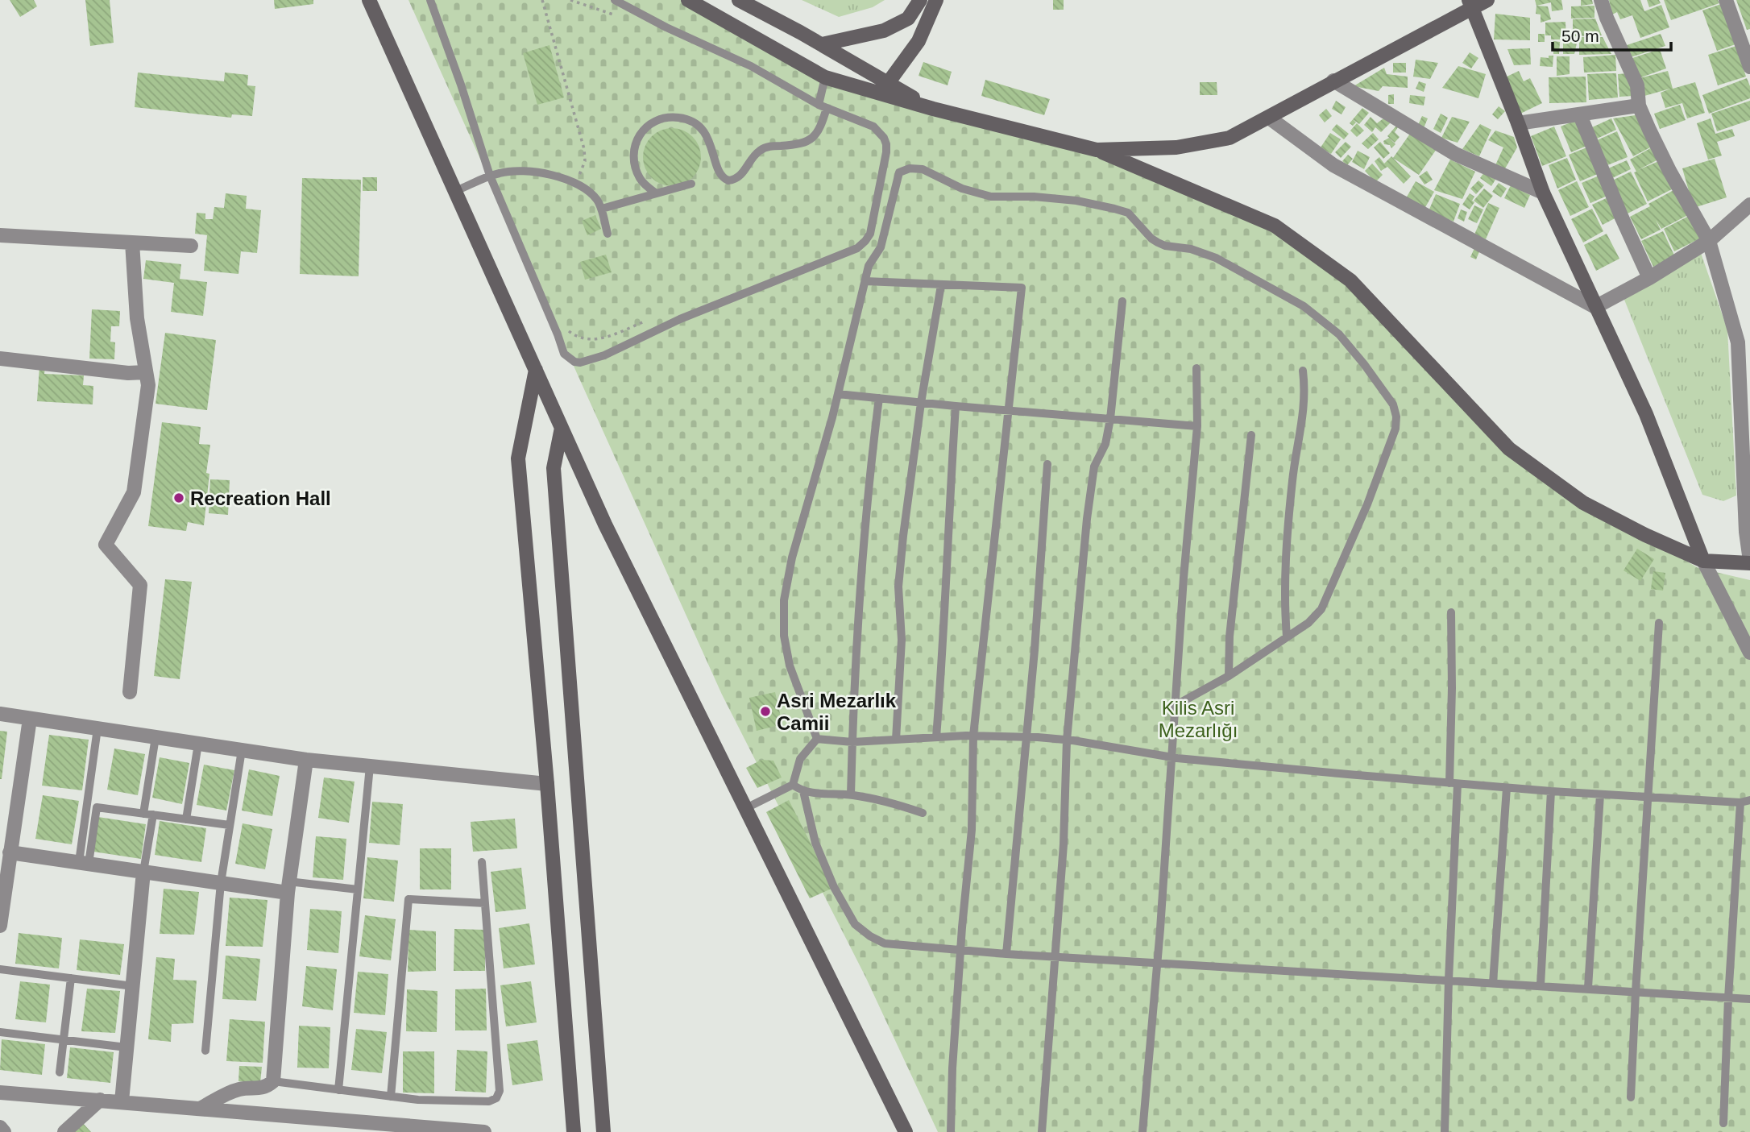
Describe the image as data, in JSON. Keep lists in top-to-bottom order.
{
  "parks": ["Kilis Asri Mezarlığı"],
  "places": ["Recreation Hall", "Asri Mezarlık Camii"],
  "scale_bar": "50 m"
}
